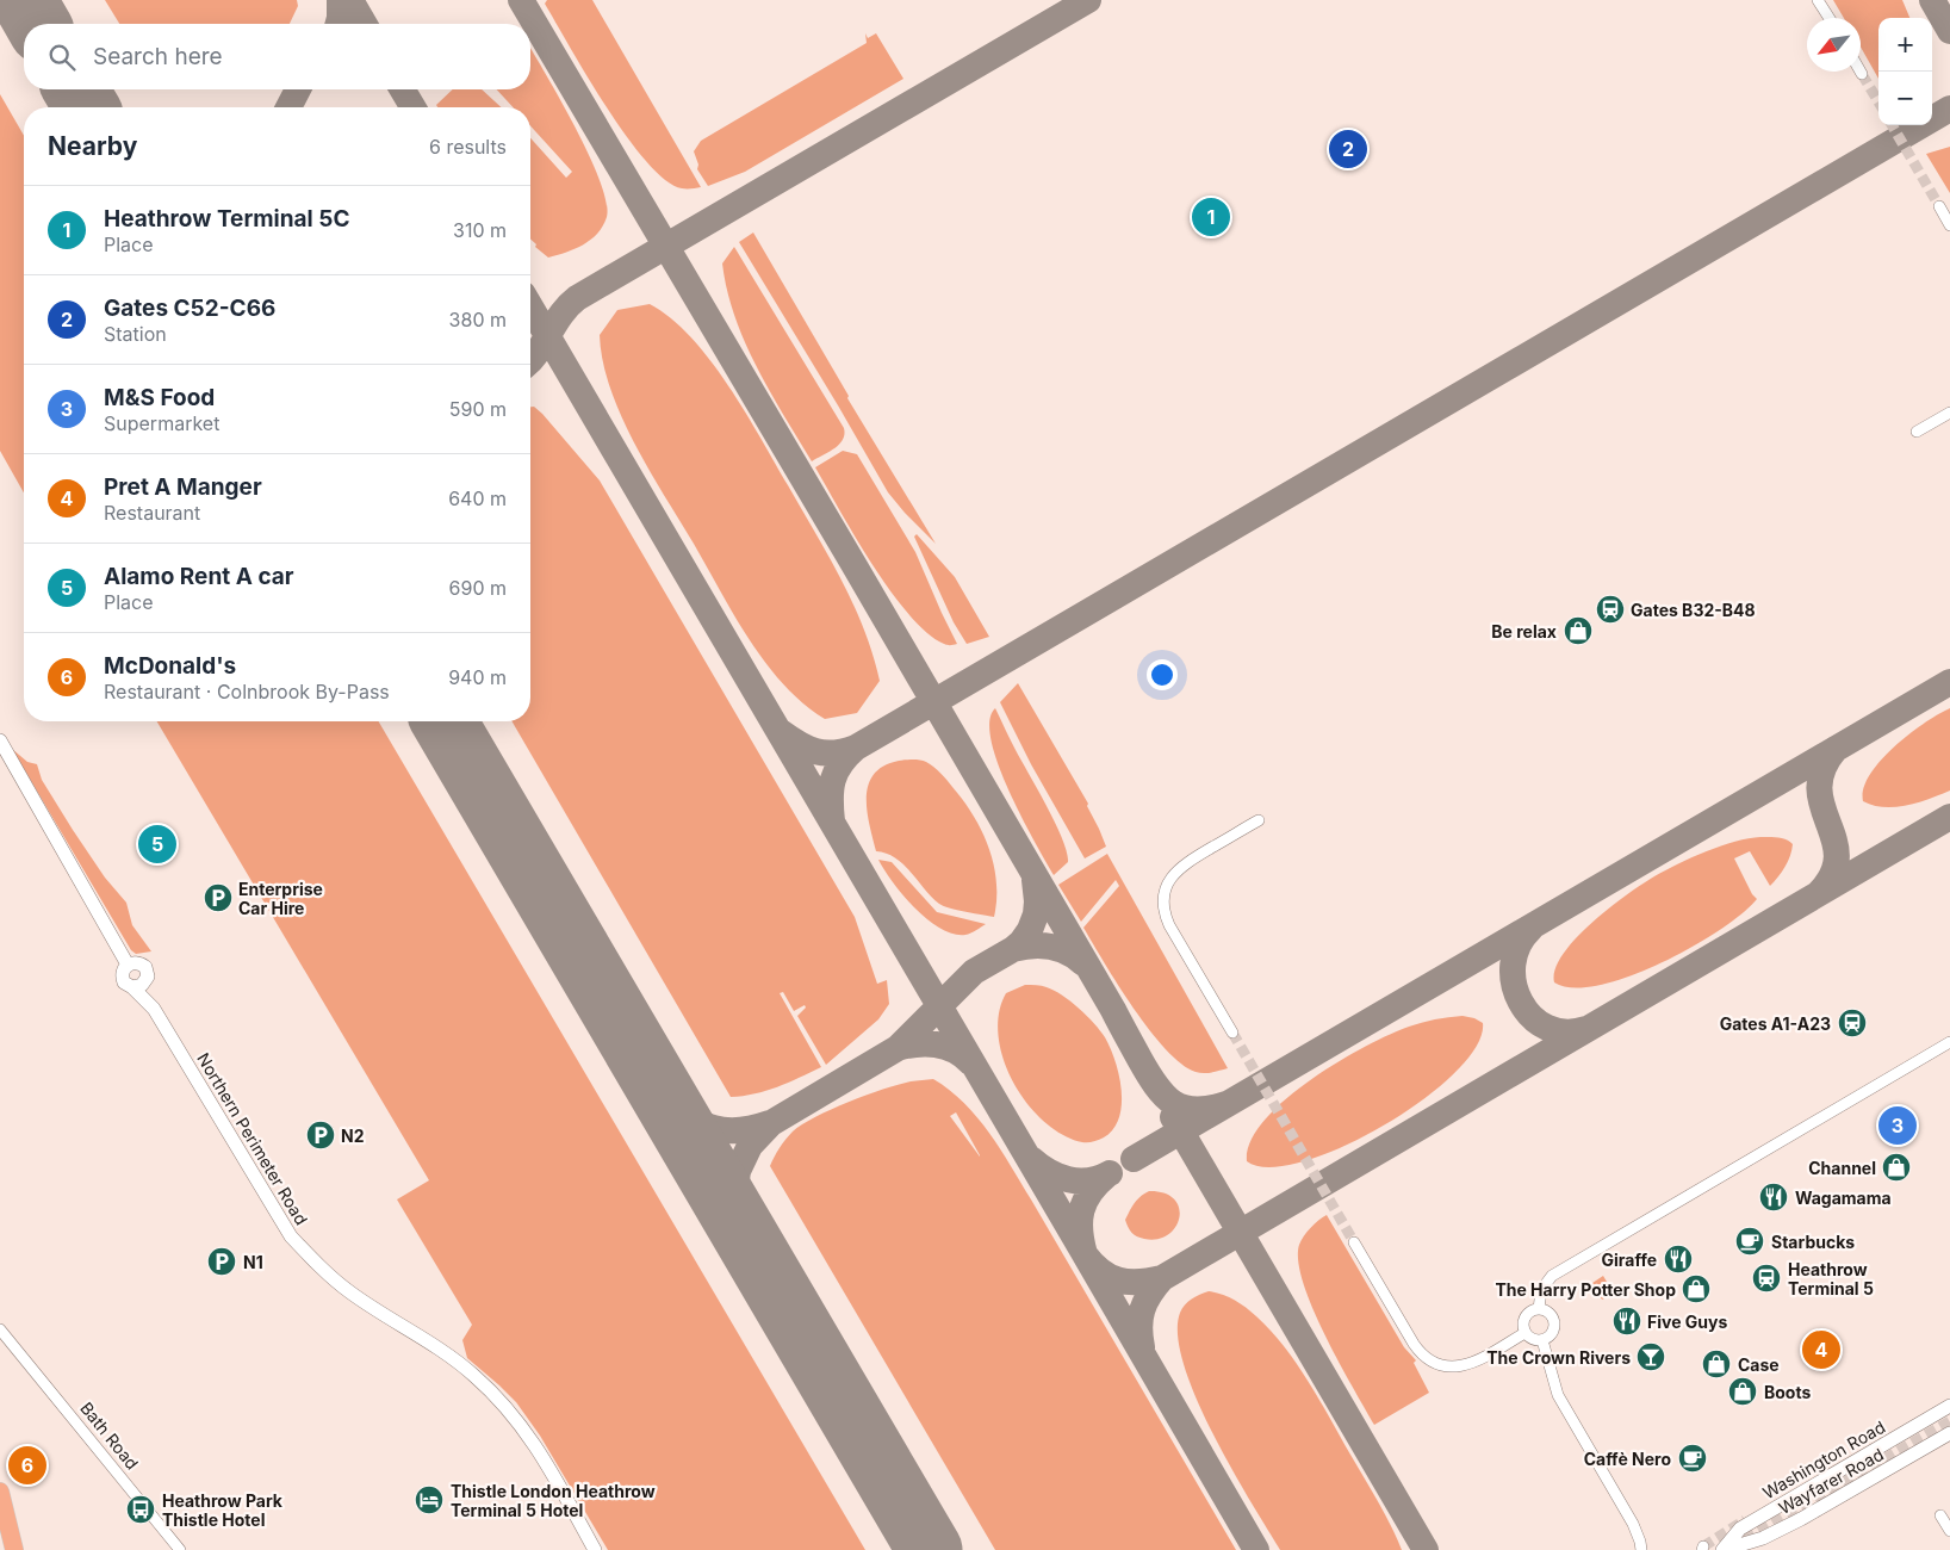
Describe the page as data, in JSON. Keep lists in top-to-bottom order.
{
  "streets": {
    "street": [
      "Northern Perimeter Road",
      "Bath Road",
      "Washington Road",
      "Wayfarer Road"
    ]
  },
  "crossings": [
    ["Washington Road", "Wayfarer Road"]
  ],
  "places": {
    "station": ["Gates B32-B48", "Gates A1-A23", "Heathrow Terminal 5"],
    "shop": [
      "Be relax",
      "Channel",
      "The Harry Potter Shop",
      "Case",
      "Boots"
    ],
    "parking": ["Enterprise Car Hire", "N2", "N1"],
    "restaurant": ["Wagamama", "Giraffe", "Five Guys"],
    "cafe": ["Starbucks", "Caffè Nero"],
    "bar": ["The Crown Rivers"],
    "hotel": ["Thistle London Heathrow Terminal 5 Hotel"],
    "bus stop": ["Heathrow Park Thistle Hotel"]
  },
  "north": "bottom left",
  "page": {
    "map_buttons": ["+", "−"],
    "search": "Search here",
    "heading": ["Nearby", "6 results"],
    "pins": [
      "2",
      "1",
      "5",
      "3",
      "4",
      "6"
    ],
    "list": [
      {
        "mark": "1",
        "name": "Heathrow Terminal 5C",
        "note": "Place",
        "value": "310 m"
      },
      {
        "mark": "2",
        "name": "Gates C52-C66",
        "note": "Station",
        "value": "380 m"
      },
      {
        "mark": "3",
        "name": "M&S Food",
        "note": "Supermarket",
        "value": "590 m"
      },
      {
        "mark": "4",
        "name": "Pret A Manger",
        "note": "Restaurant",
        "value": "640 m"
      },
      {
        "mark": "5",
        "name": "Alamo Rent A car",
        "note": "Place",
        "value": "690 m"
      },
      {
        "mark": "6",
        "name": "McDonald's",
        "note": "Restaurant · Colnbrook By-Pass",
        "value": "940 m"
      }
    ]
  }
}
